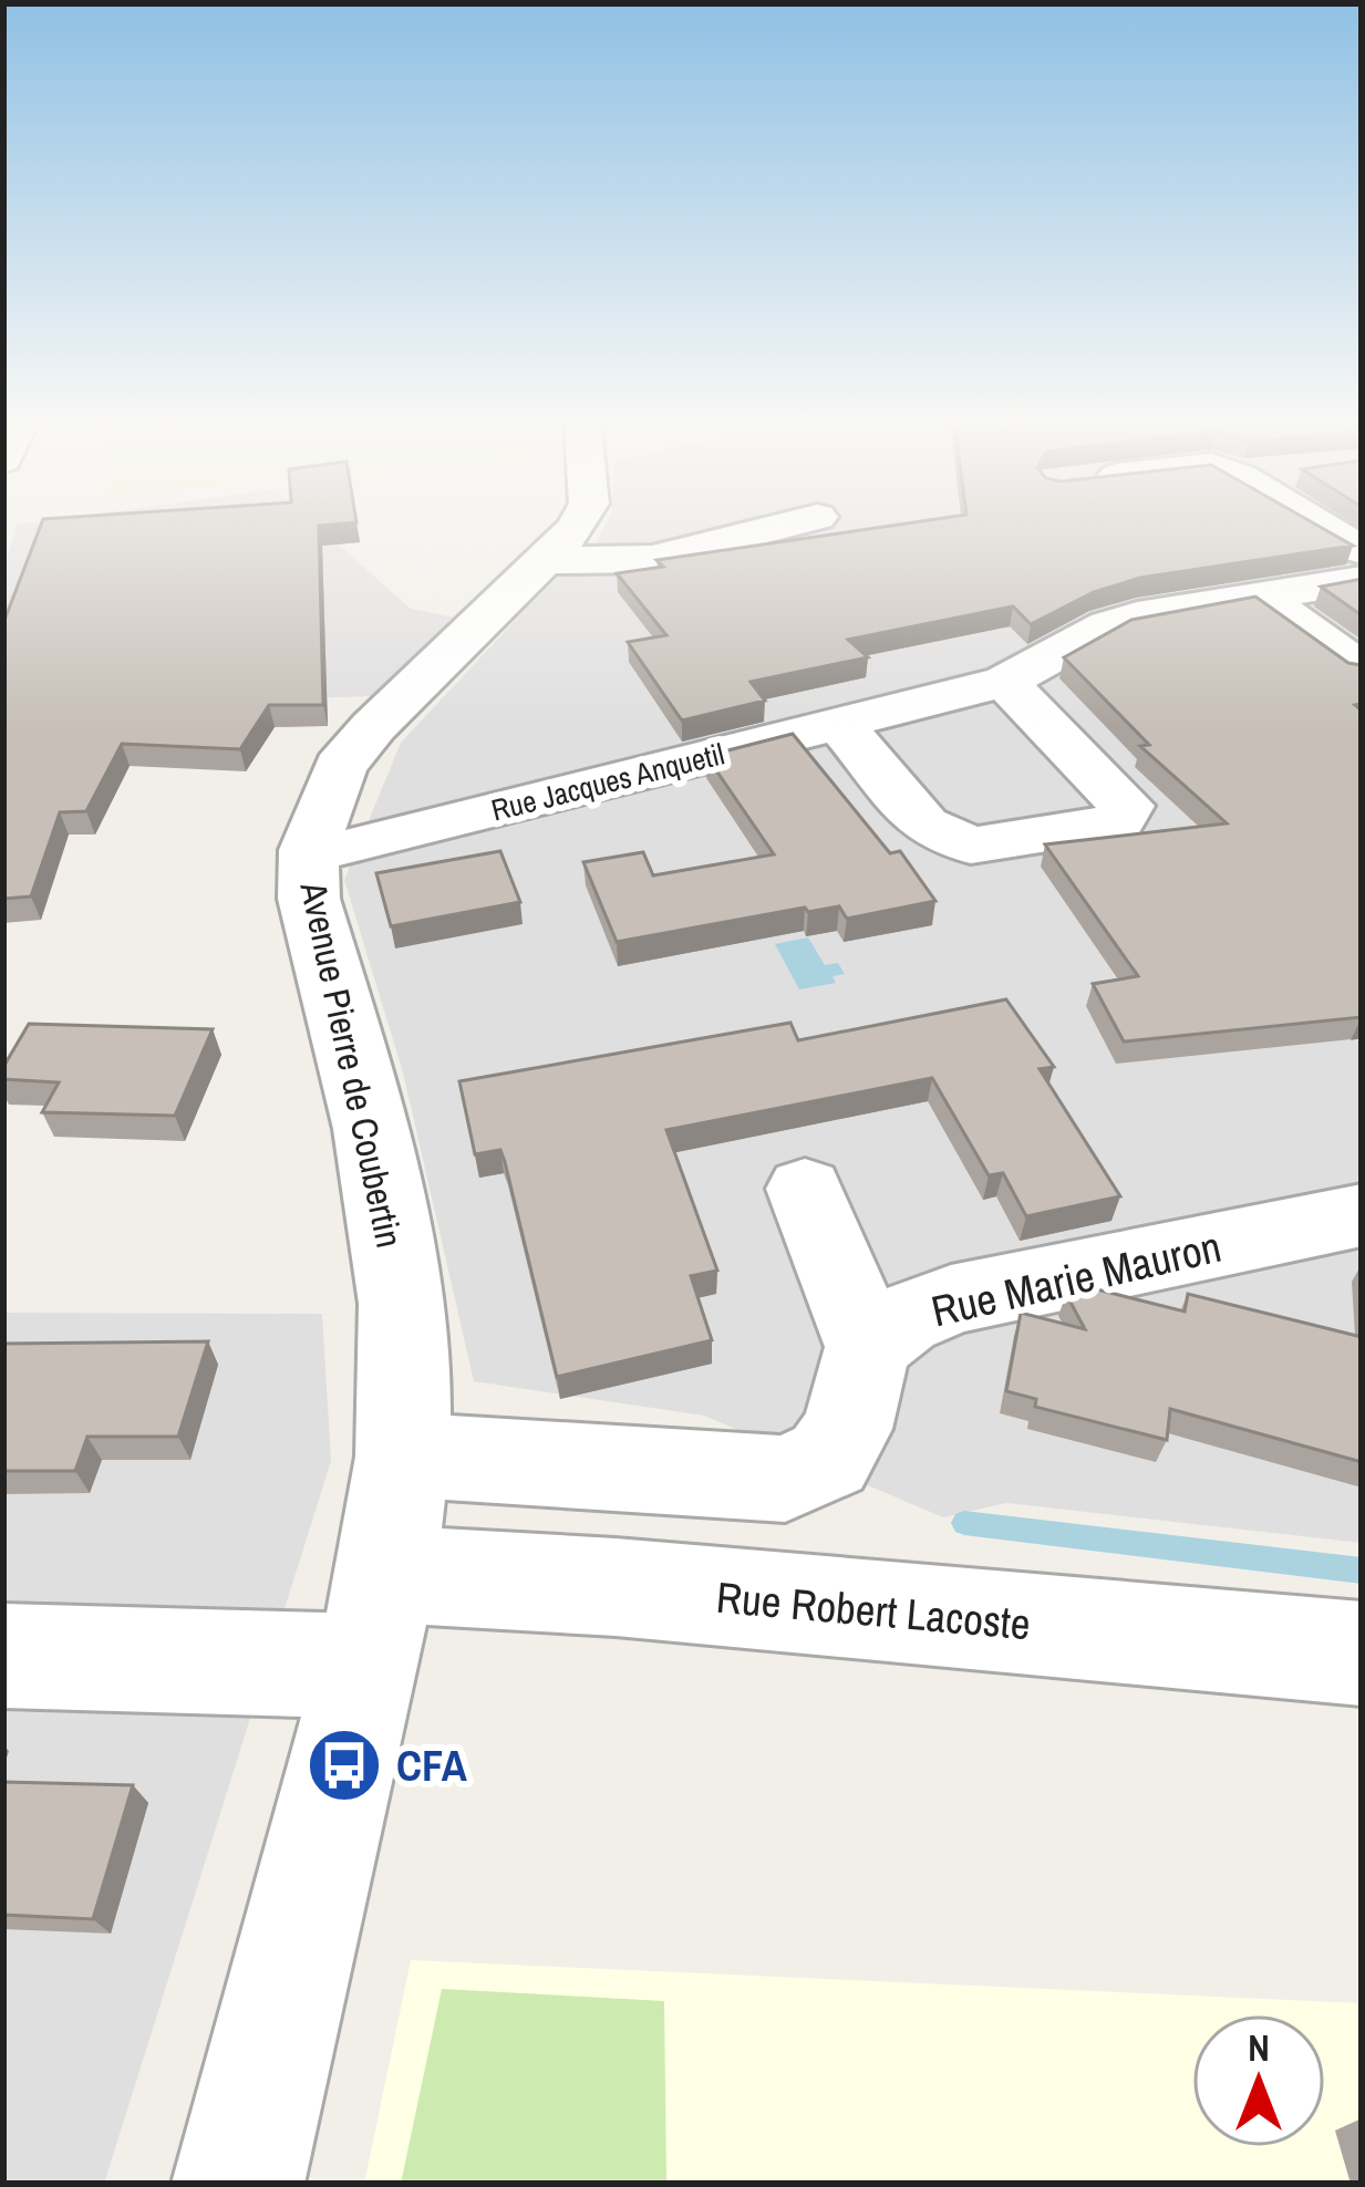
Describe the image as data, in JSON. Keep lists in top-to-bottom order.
{
  "streets": {
    "street": [
      "Rue Jacques Anquetil",
      "Avenue Pierre de Coubertin",
      "Rue Marie Mauron",
      "Rue Robert Lacoste"
    ]
  },
  "crossings": [
    ["Rue Jacques Anquetil", "Avenue Pierre de Coubertin"],
    ["Avenue Pierre de Coubertin", "Rue Robert Lacoste"]
  ],
  "places": {
    "bus stop": ["CFA"]
  },
  "north": "top"
}
